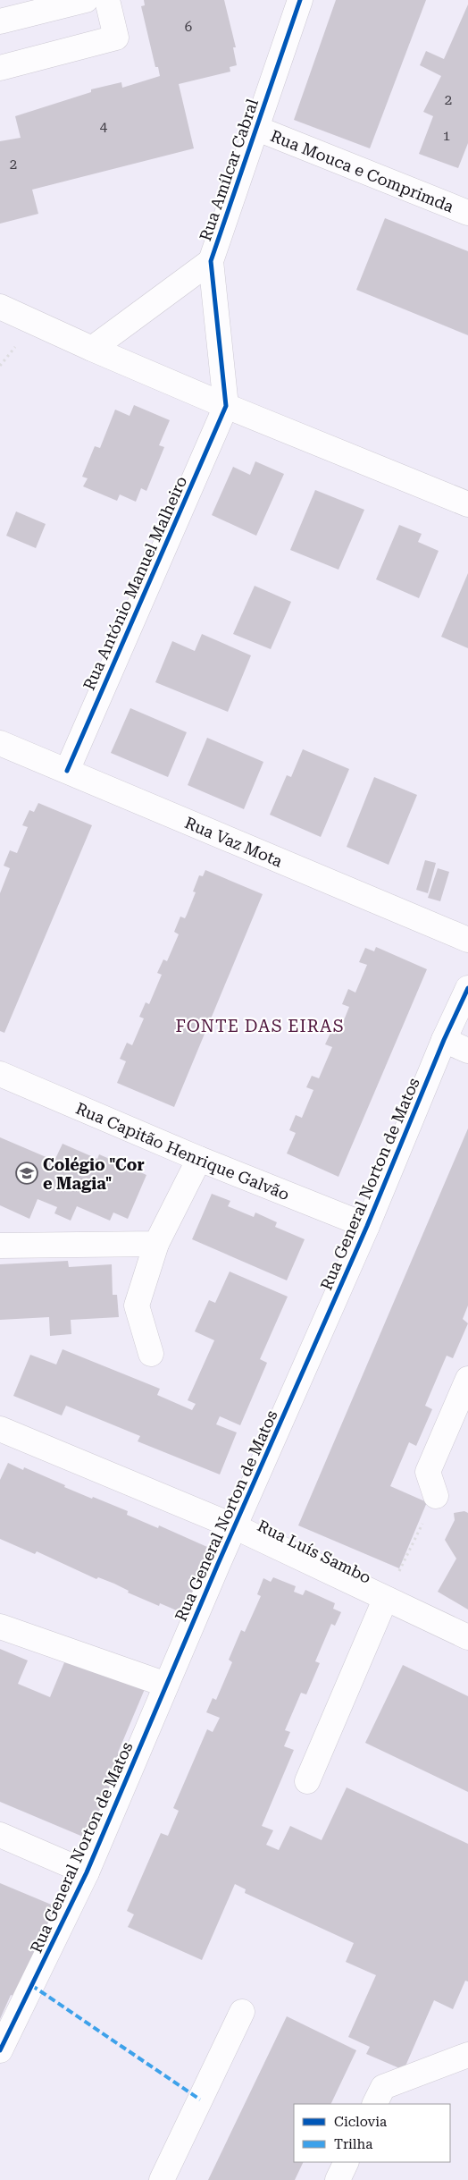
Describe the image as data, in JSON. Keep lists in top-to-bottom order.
{
  "streets": {
    "street": [
      "Rua Amílcar Cabral",
      "Rua Mouca e Comprimda",
      "Rua António Manuel Malheiro",
      "Rua Vaz Mota",
      "Rua Capitão Henrique Galvão",
      "Rua General Norton de Matos",
      "Rua Luís Sambo"
    ]
  },
  "crossings": [
    ["Rua Amílcar Cabral", "Rua Mouca e Comprimda"],
    ["Rua Amílcar Cabral", "Rua António Manuel Malheiro"],
    ["Rua António Manuel Malheiro", "Rua Vaz Mota"],
    ["Rua Capitão Henrique Galvão", "Rua General Norton de Matos"],
    ["Rua General Norton de Matos", "Rua Luís Sambo"]
  ],
  "districts": ["FONTE DAS EIRAS"],
  "places": {
    "school or university": ["Colégio \"Cor e Magia\""]
  },
  "house_numbers": [
    "6",
    "2",
    "4",
    "1",
    "2"
  ],
  "legend": ["Ciclovia", "Trilha"]
}
